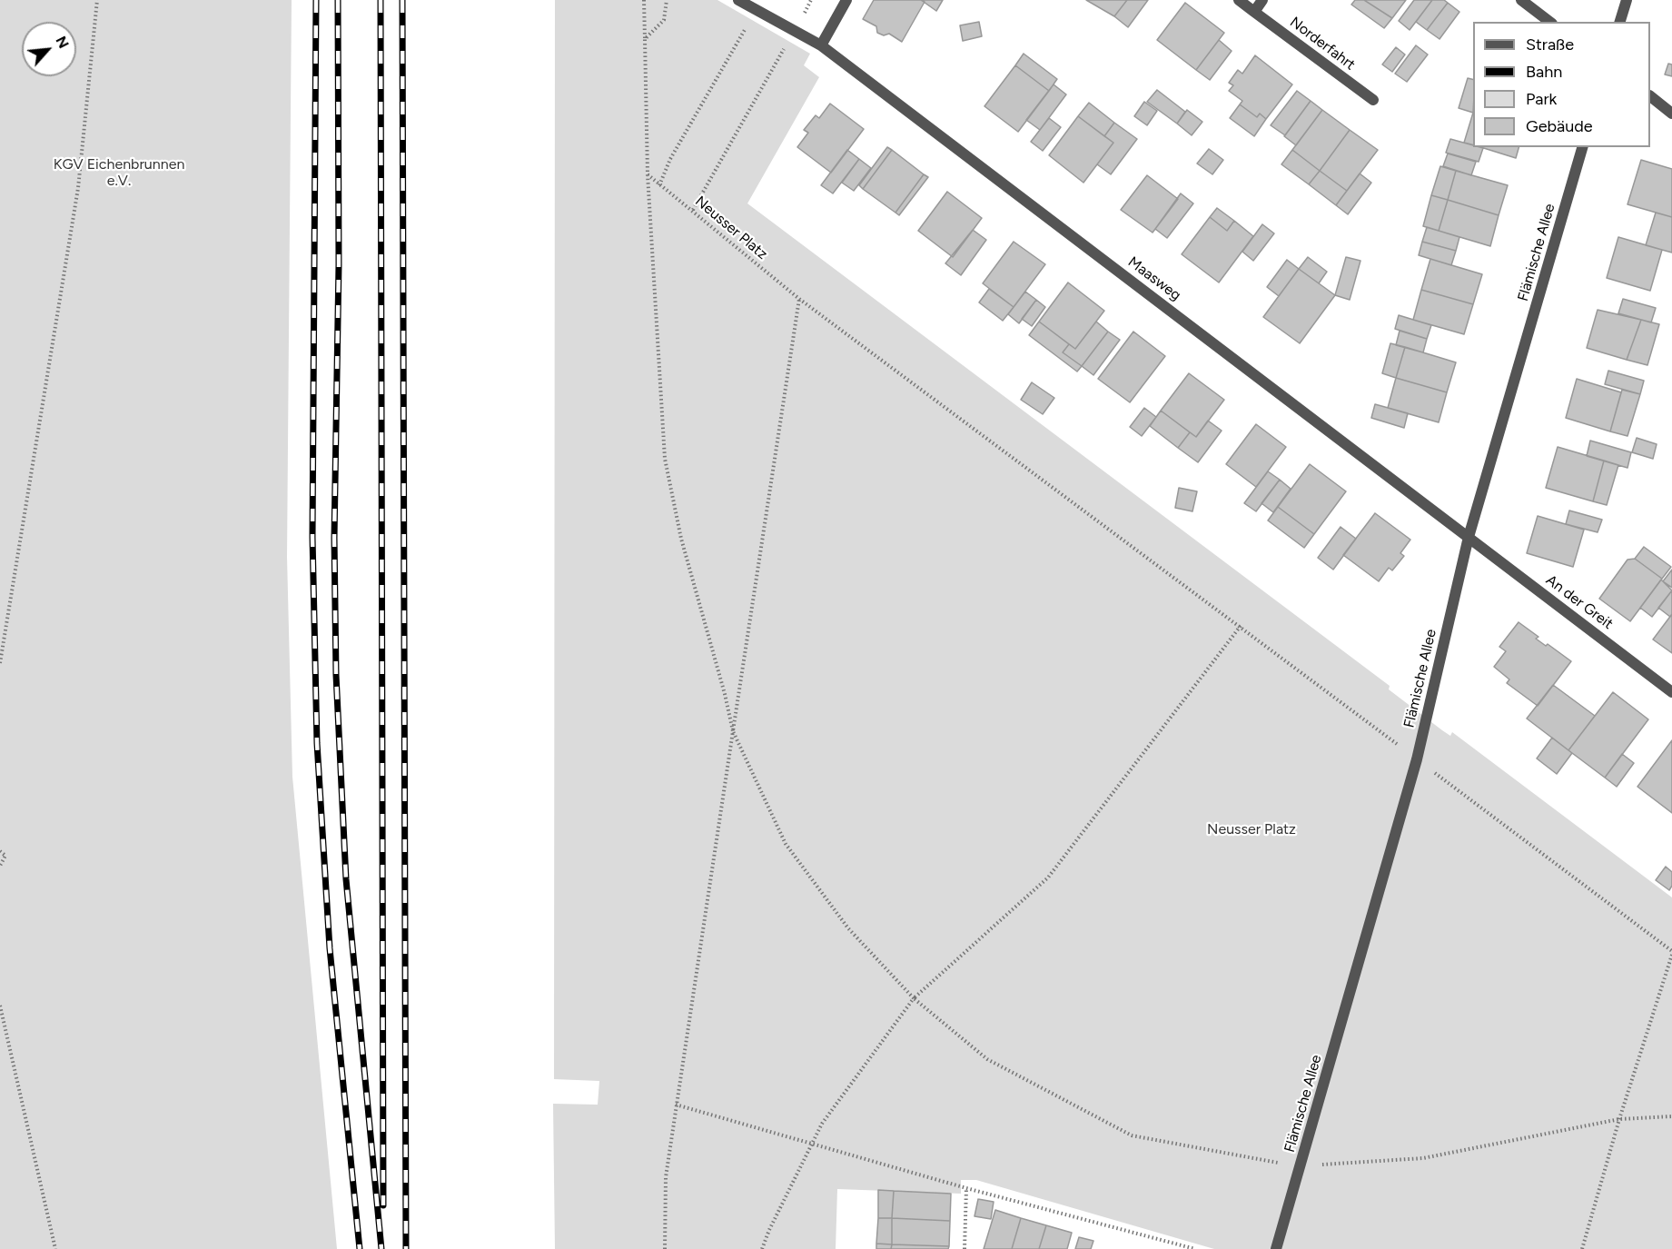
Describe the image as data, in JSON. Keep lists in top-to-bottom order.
{
  "streets": {
    "street": [
      "Norderfahrt",
      "Flämische Allee",
      "Maasweg",
      "An der Greit"
    ],
    "path": ["Neusser Platz"]
  },
  "crossings": [
    ["Neusser Platz", "Flämische Allee"],
    ["Flämische Allee", "Maasweg"],
    ["Flämische Allee", "An der Greit"],
    ["Maasweg", "An der Greit"]
  ],
  "parks": ["KGV Eichenbrunnen e.V.", "Neusser Platz"],
  "legend": [
    "Straße",
    "Bahn",
    "Park",
    "Gebäude"
  ],
  "north": "top right"
}
